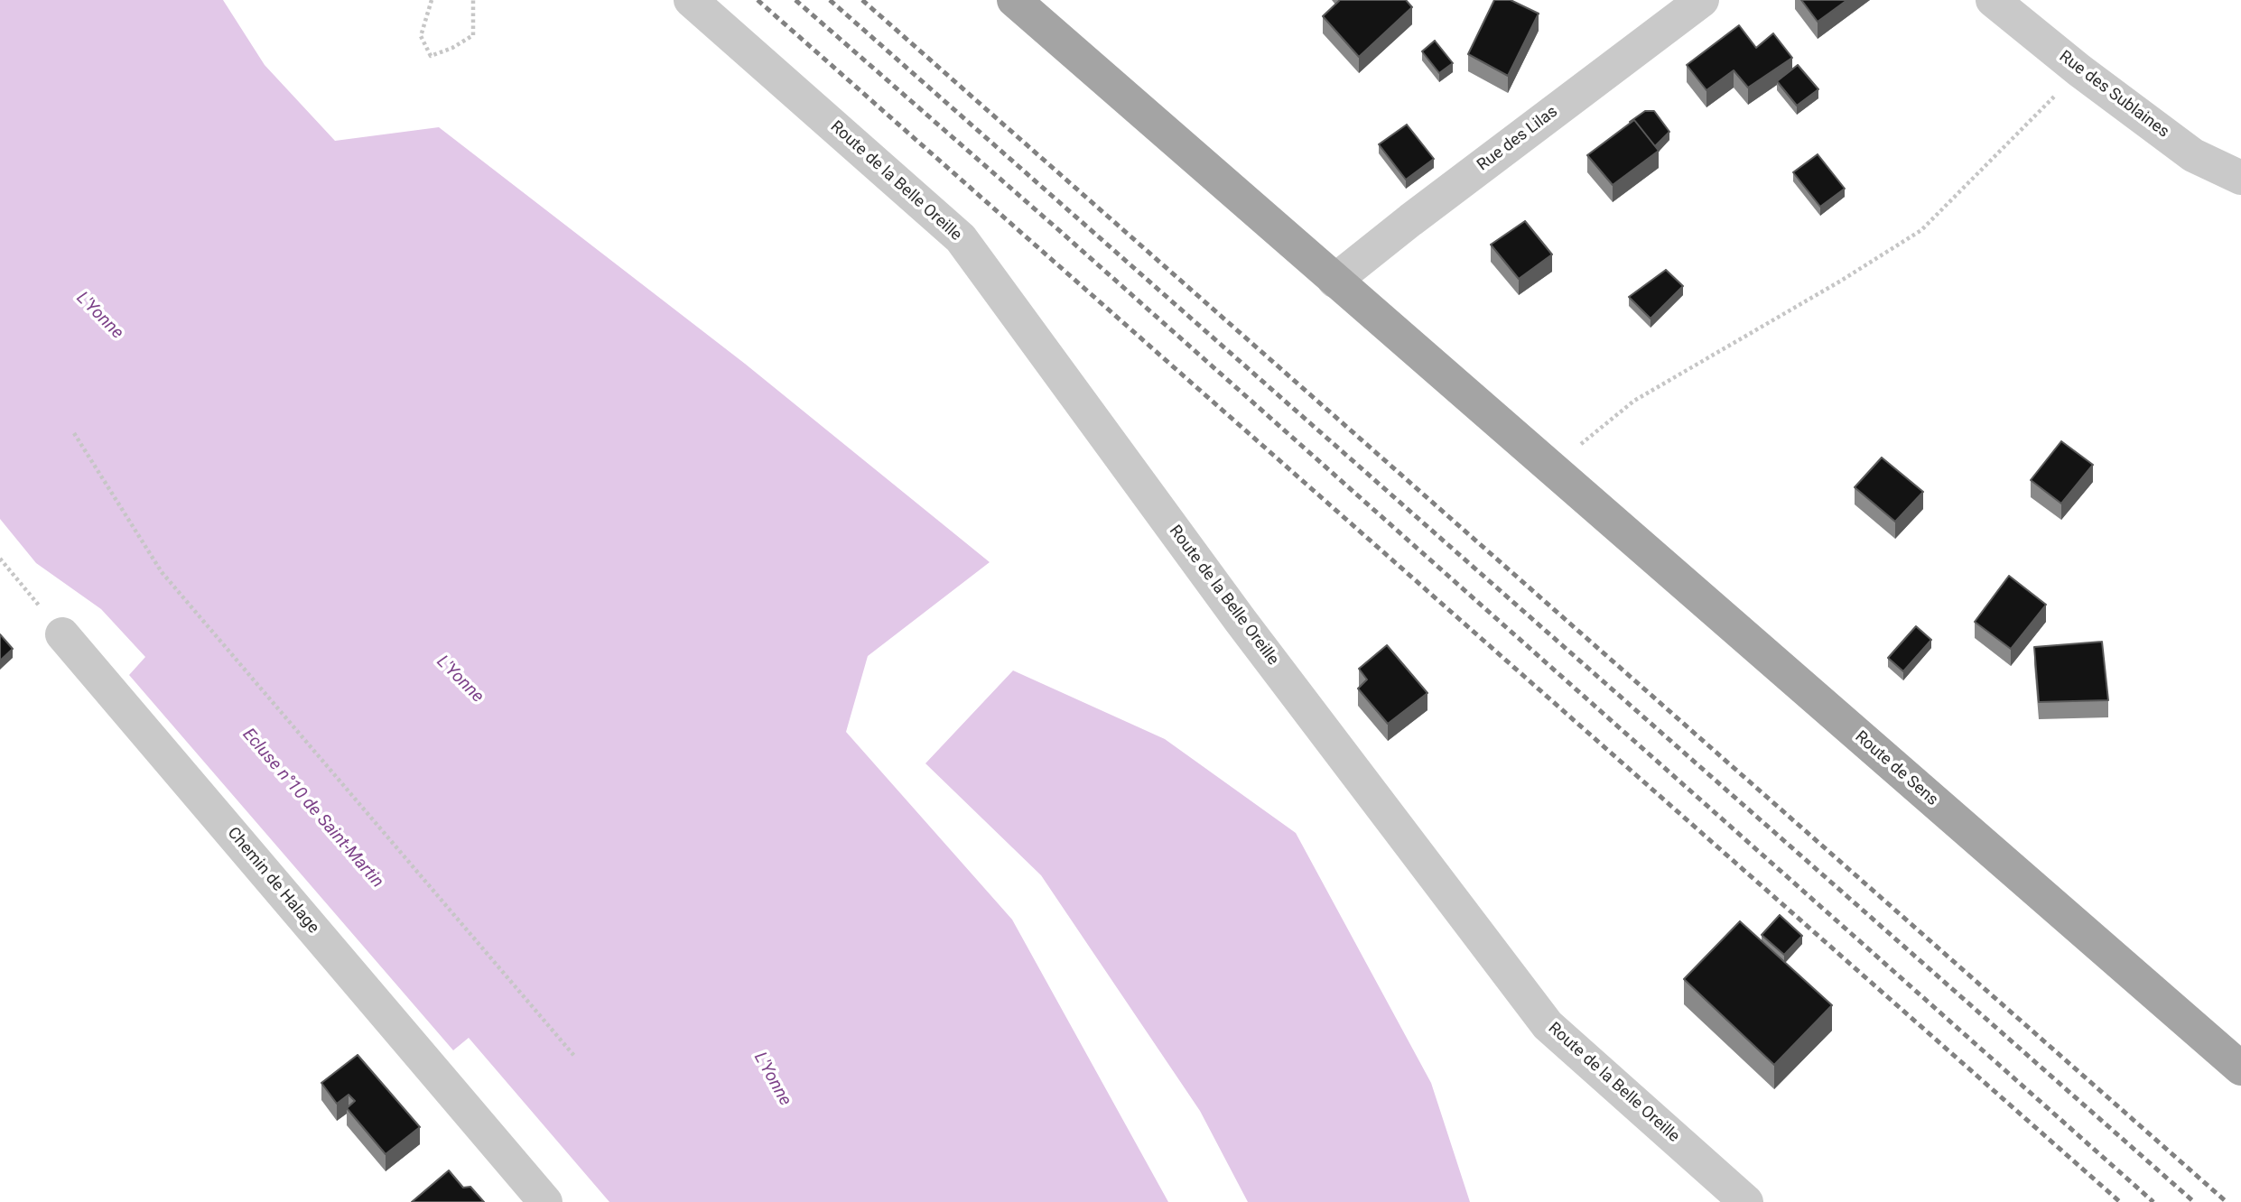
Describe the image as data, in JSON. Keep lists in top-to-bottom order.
{
  "streets": {
    "main road": ["Route de Sens"],
    "street": [
      "Rue des Sublaines",
      "Rue des Lilas",
      "Route de la Belle Oreille",
      "Chemin de Halage"
    ]
  },
  "crossings": [
    ["Rue des Lilas", "Route de Sens"]
  ],
  "water": ["L'Yonne", "Ecluse n°10 de Saint-Martin"]
}
